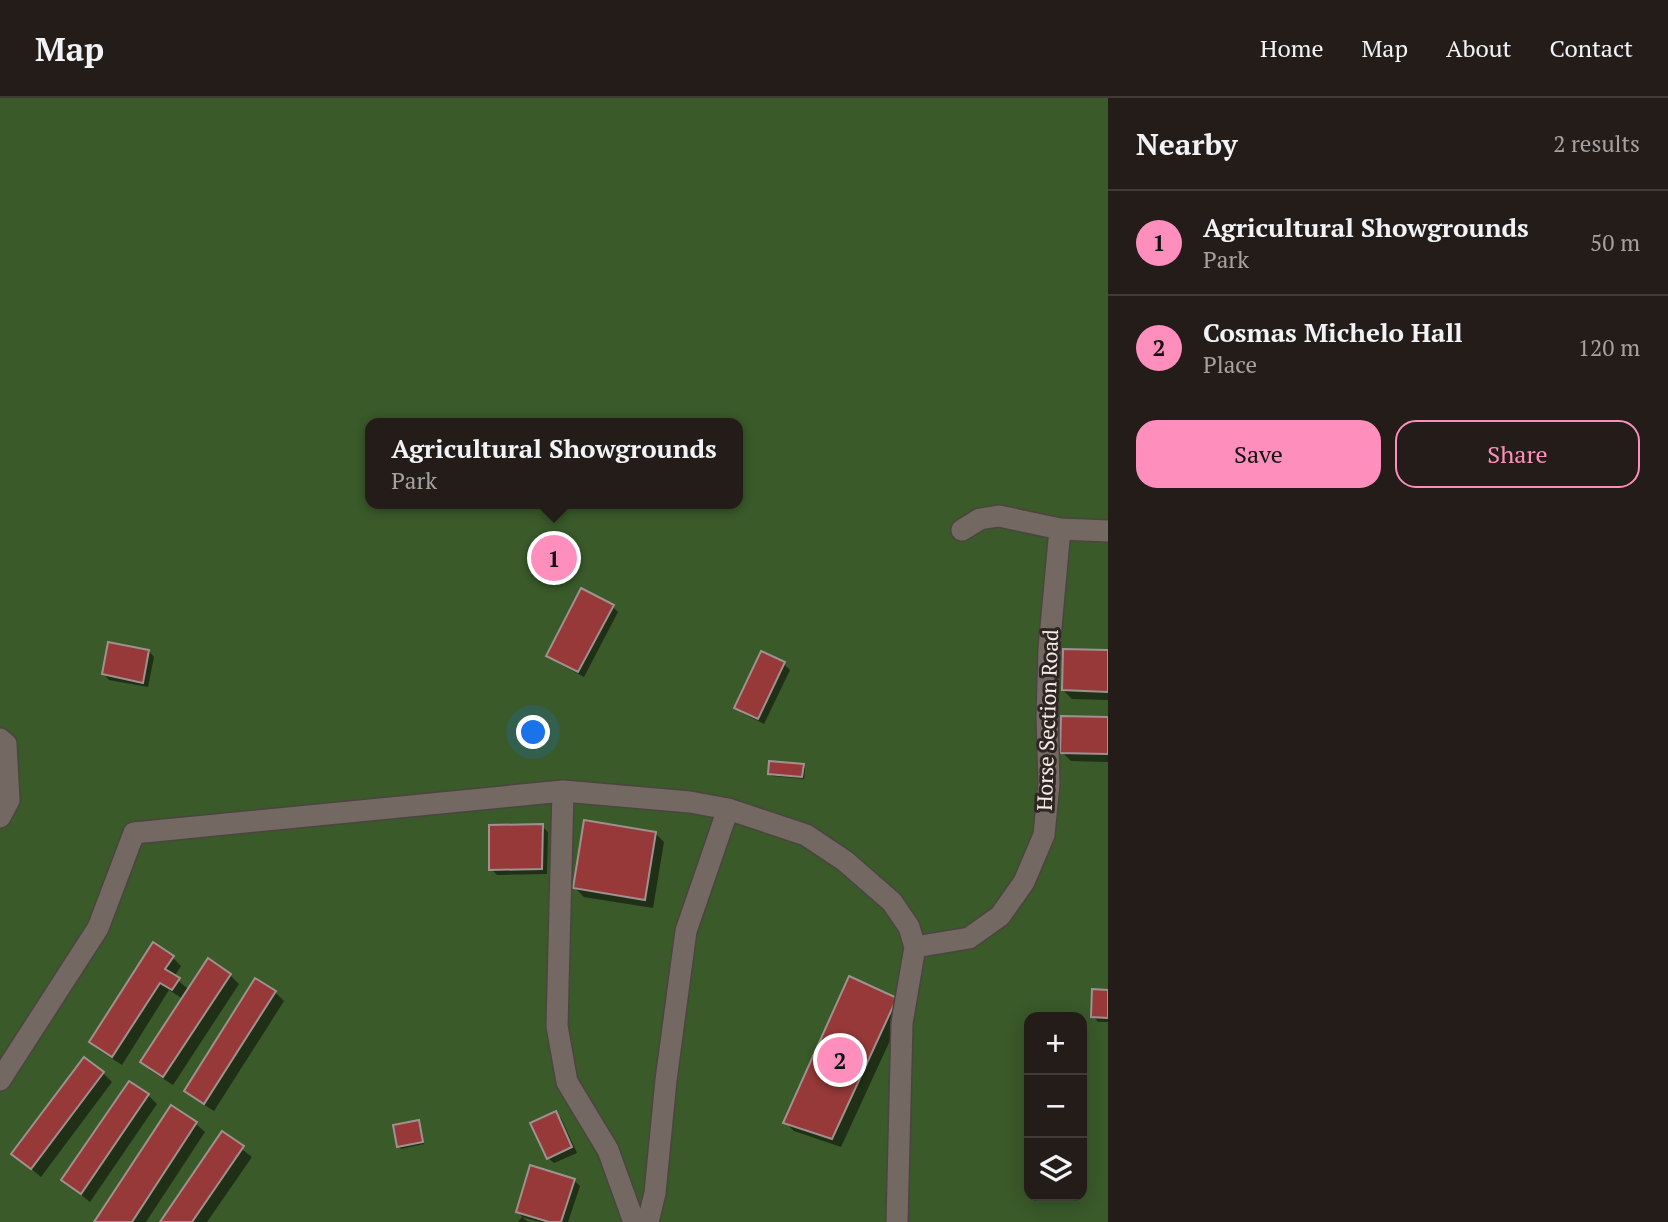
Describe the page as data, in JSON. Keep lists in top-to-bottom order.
{
  "streets": {
    "lane": ["Horse Section Road"]
  },
  "page": {
    "header": "Map",
    "nav": [
      "Home",
      "Map",
      "About",
      "Contact"
    ],
    "heading": ["Nearby", "2 results"],
    "list": [
      {
        "mark": "1",
        "name": "Agricultural Showgrounds",
        "note": "Park",
        "value": "50 m"
      },
      {
        "mark": "2",
        "name": "Cosmas Michelo Hall",
        "note": "Place",
        "value": "120 m"
      }
    ],
    "buttons": ["Save", "Share"],
    "popup": ["Agricultural Showgrounds", "Park"],
    "pins": ["1", "2"],
    "map_buttons": ["+", "−"]
  }
}
